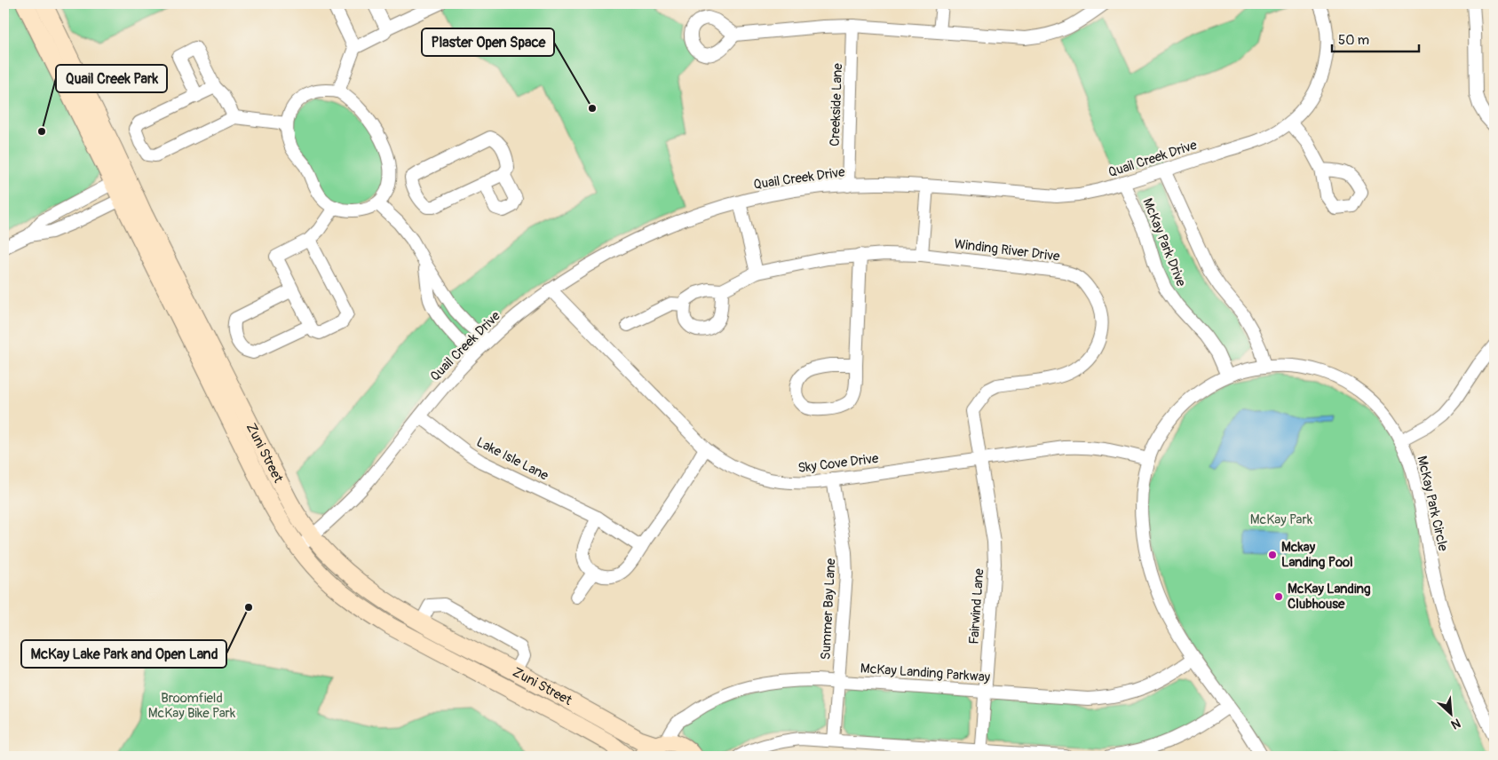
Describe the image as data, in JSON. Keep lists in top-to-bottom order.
{
  "streets": {
    "main road": ["Zuni Street"],
    "street": [
      "Creekside Lane",
      "Quail Creek Drive",
      "McKay Park Drive",
      "Winding River Drive",
      "Lake Isle Lane",
      "Sky Cove Drive",
      "McKay Park Circle",
      "Fairwind Lane",
      "Summer Bay Lane",
      "McKay Landing Parkway"
    ]
  },
  "crossings": [
    ["Creekside Lane", "Quail Creek Drive"],
    ["Quail Creek Drive", "McKay Park Drive"],
    ["Quail Creek Drive", "Zuni Street"],
    ["Quail Creek Drive", "Lake Isle Lane"],
    ["Quail Creek Drive", "Sky Cove Drive"],
    ["McKay Park Drive", "McKay Park Circle"],
    ["Winding River Drive", "Sky Cove Drive"],
    ["Winding River Drive", "Fairwind Lane"],
    ["Zuni Street", "McKay Landing Parkway"],
    ["Sky Cove Drive", "McKay Park Circle"],
    ["Sky Cove Drive", "Fairwind Lane"],
    ["Sky Cove Drive", "Summer Bay Lane"],
    ["McKay Park Circle", "McKay Landing Parkway"],
    ["Fairwind Lane", "McKay Landing Parkway"],
    ["Summer Bay Lane", "McKay Landing Parkway"]
  ],
  "parks": ["McKay Park", "Broomfield McKay Bike Park"],
  "places": [
    "Plaster Open Space",
    "Quail Creek Park",
    "Mckay Landing Pool",
    "McKay Landing Clubhouse",
    "McKay Lake Park and Open Land"
  ],
  "scale_bar": "50 m",
  "north": "bottom right"
}
